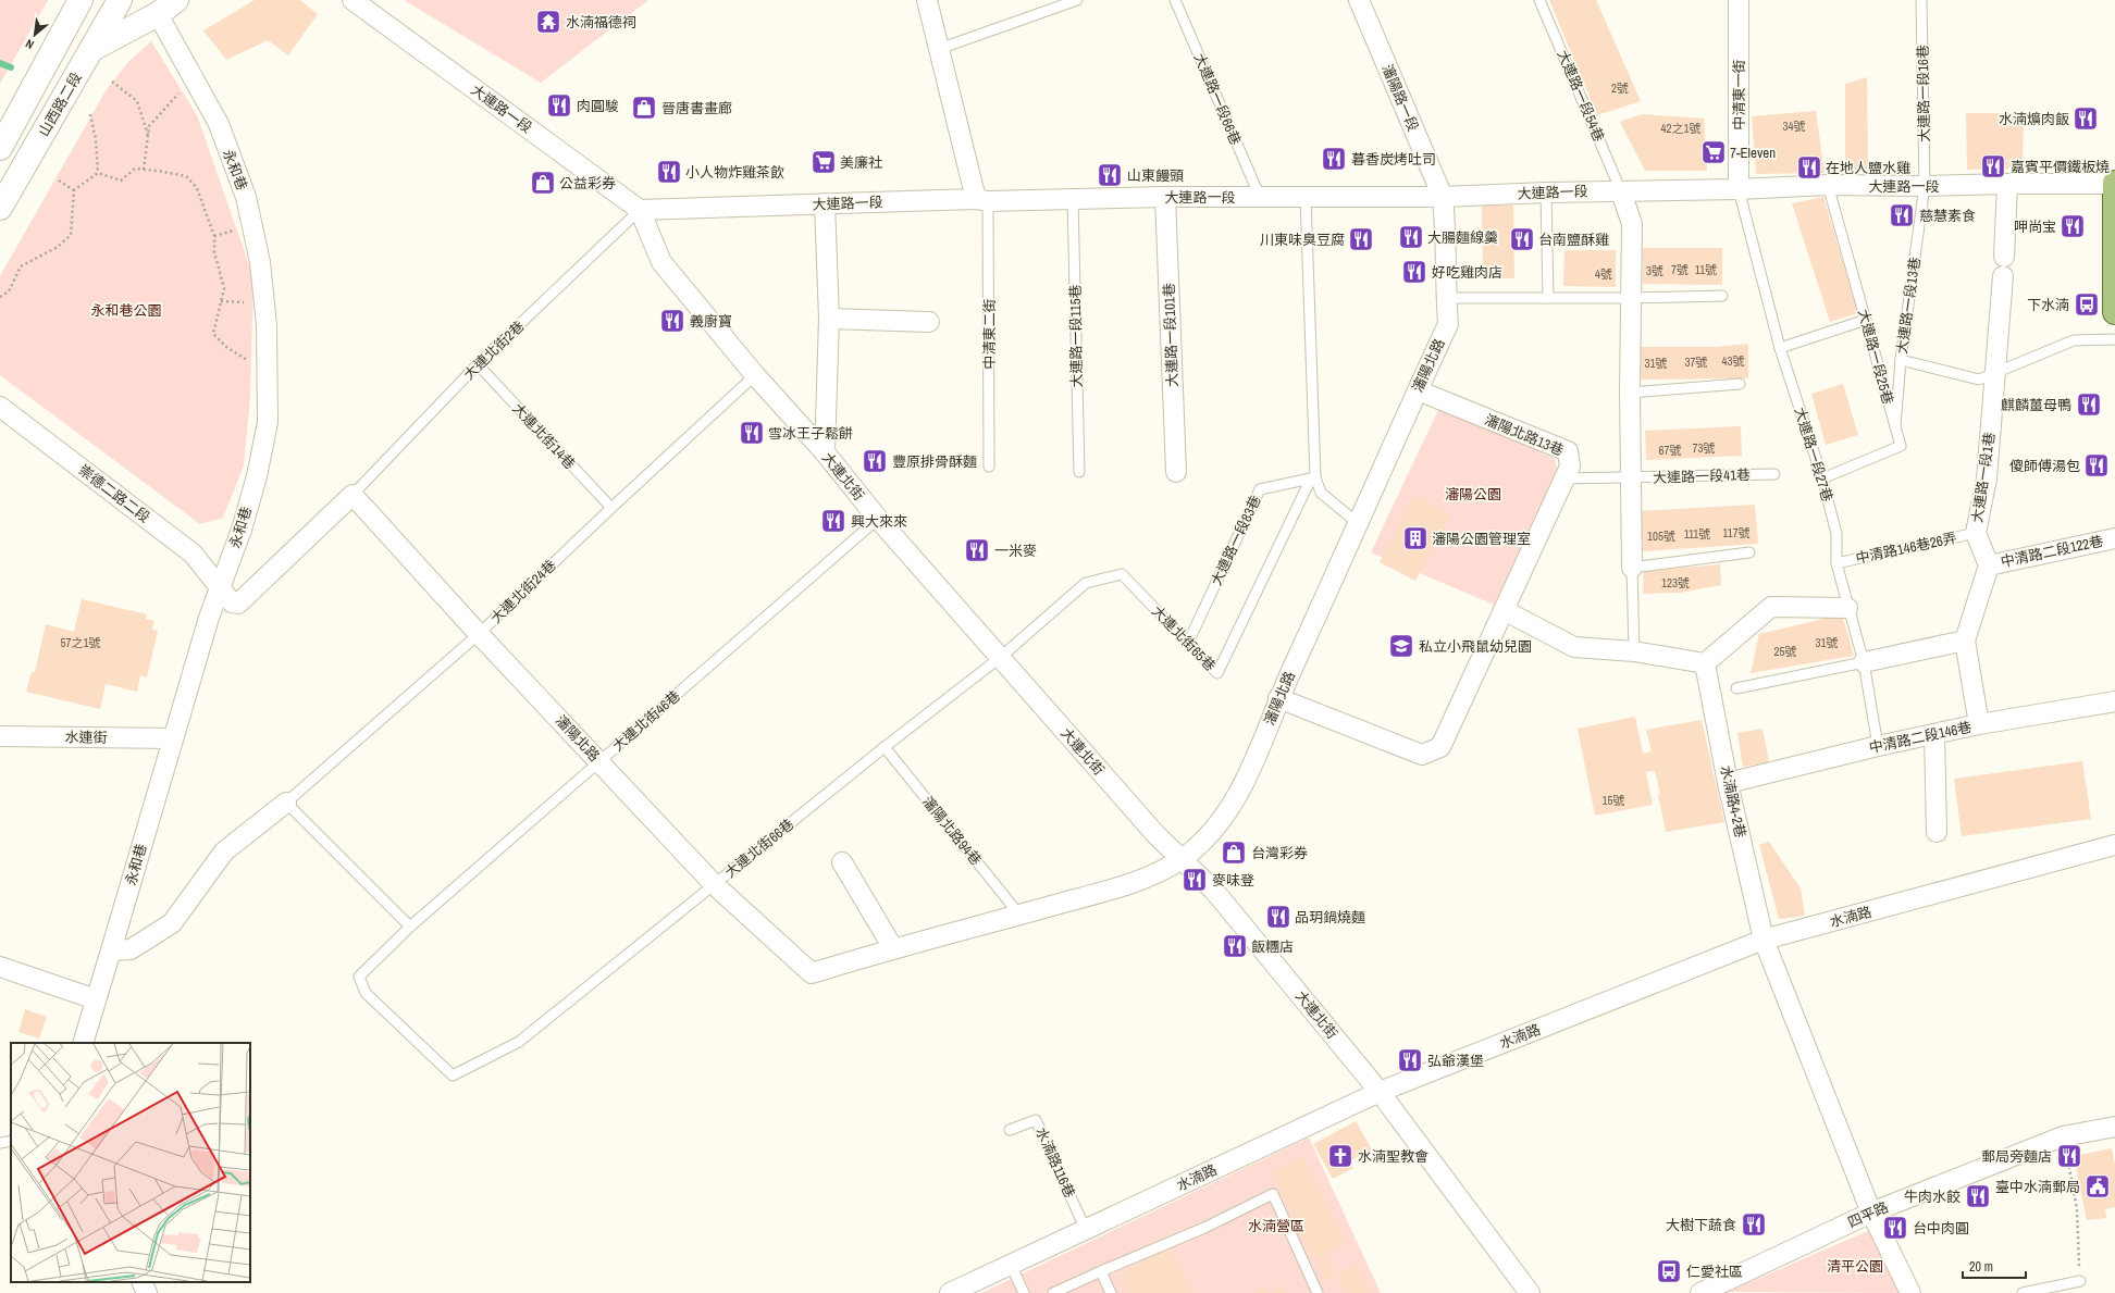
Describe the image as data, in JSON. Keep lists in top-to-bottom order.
{
  "streets": {
    "street": [
      "中清東一街",
      "瀋陽路一段",
      "山西路二段",
      "大連路一段",
      "永和巷",
      "中清東二街",
      "大連路一段101巷",
      "瀋陽北路",
      "瀋陽北路13巷",
      "大連北街",
      "大連路一段1巷",
      "崇德二路二段",
      "中清路二段122巷",
      "水連街",
      "中清路二段146巷",
      "水湳路4-2巷",
      "水湳路",
      "四平路"
    ],
    "lane": [
      "大連路一段16巷",
      "大連路一段54巷",
      "大連路一段66巷",
      "大連路一段13巷",
      "大連路一段115巷",
      "大連北街2巷",
      "大連路一段25巷",
      "大連北街14巷",
      "大連路一段27巷",
      "大連路一段41巷",
      "大連路一段83巷",
      "中清路146巷26弄",
      "大連北街24巷",
      "大連北街65巷",
      "大連北街46巷",
      "瀋陽北路94巷",
      "大連北街66巷",
      "水湳路116巷"
    ]
  },
  "crossings": [
    ["大連路一段16巷", "大連路一段"],
    ["大連路一段16巷", "大連路一段13巷"],
    ["中清東一街", "大連路一段"],
    ["中清東一街", "大連路一段27巷"],
    ["大連路一段54巷", "大連路一段"],
    ["瀋陽路一段", "大連路一段"],
    ["瀋陽路一段", "瀋陽北路"],
    ["大連路一段66巷", "大連路一段"],
    ["大連路一段", "大連路一段13巷"],
    ["大連路一段", "中清東二街"],
    ["大連路一段", "大連路一段101巷"],
    ["大連路一段", "大連路一段115巷"],
    ["大連路一段", "大連北街2巷"],
    ["大連路一段", "大連路一段25巷"],
    ["大連路一段", "瀋陽北路"],
    ["大連路一段", "大連路一段27巷"],
    ["大連路一段", "大連北街"],
    ["永和巷", "崇德二路二段"],
    ["永和巷", "水連街"],
    ["大連路一段13巷", "大連路一段25巷"],
    ["大連北街2巷", "瀋陽北路"],
    ["大連北街2巷", "大連北街14巷"],
    ["大連北街2巷", "大連北街"],
    ["大連北街2巷", "崇德二路二段"],
    ["大連路一段25巷", "大連路一段27巷"],
    ["瀋陽北路", "瀋陽北路13巷"],
    ["瀋陽北路", "大連北街"],
    ["瀋陽北路", "崇德二路二段"],
    ["瀋陽北路", "大連北街24巷"],
    ["瀋陽北路", "大連北街46巷"],
    ["瀋陽北路", "瀋陽北路94巷"],
    ["瀋陽北路", "大連北街66巷"],
    ["瀋陽北路13巷", "大連路一段41巷"],
    ["大連北街14巷", "大連北街24巷"],
    ["大連路一段27巷", "中清路146巷26弄"],
    ["大連路一段27巷", "中清路二段146巷"],
    ["大連北街", "大連北街24巷"],
    ["大連北街", "大連北街65巷"],
    ["大連北街", "大連北街46巷"],
    ["大連北街", "大連北街66巷"],
    ["大連北街", "水湳路"],
    ["大連路一段1巷", "中清路146巷26弄"],
    ["大連路一段1巷", "中清路二段122巷"],
    ["大連路一段83巷", "大連北街65巷"],
    ["大連北街65巷", "大連北街66巷"],
    ["大連北街46巷", "大連北街66巷"],
    ["中清路二段146巷", "水湳路4-2巷"],
    ["水湳路4-2巷", "水湳路"],
    ["水湳路4-2巷", "四平路"],
    ["瀋陽北路94巷", "大連北街66巷"],
    ["水湳路", "水湳路116巷"]
  ],
  "parks": [
    "永和巷公園",
    "瀋陽公園",
    "水湳營區",
    "清平公園"
  ],
  "places": {
    "temple": ["水湳福德祠"],
    "restaurant": [
      "肉圓駿",
      "水湳爌肉飯",
      "暮香炭烤吐司",
      "嘉賓平價鐵板燒",
      "在地人鹽水雞",
      "小人物炸雞茶飲",
      "山東饅頭",
      "慈慧素食",
      "呷尚宝",
      "大腸麵線羹",
      "川東味臭豆腐",
      "台南鹽酥雞",
      "好吃雞肉店",
      "義廚寶",
      "麒麟薑母鴨",
      "雪冰王子鬆餅",
      "豐原排骨酥麵",
      "傻師傅湯包",
      "興大來來",
      "一米麥",
      "麥味登",
      "品玥鍋燒麵",
      "飯糰店",
      "弘爺漢堡",
      "郵局旁麵店",
      "牛肉水餃",
      "大樹下蔬食",
      "台中肉圓"
    ],
    "shop": ["晉唐書畫廊", "公益彩券", "台灣彩券"],
    "supermarket": ["7-Eleven", "美廉社"],
    "bus stop": ["下水湳", "仁愛社區"],
    "building": ["瀋陽公園管理室"],
    "school or university": ["私立小飛鼠幼兒園"],
    "church": ["水湳聖教會"],
    "public building": ["臺中水湳郵局"]
  },
  "house_numbers": [
    "2號",
    "34號",
    "42之1號",
    "7號",
    "11號",
    "3號",
    "4號",
    "43號",
    "37號",
    "31號",
    "73號",
    "67號",
    "117號",
    "111號",
    "105號",
    "123號",
    "57之1號",
    "31號",
    "25號",
    "15號"
  ],
  "scale_bar": "20 m",
  "north": "bottom left"
}
